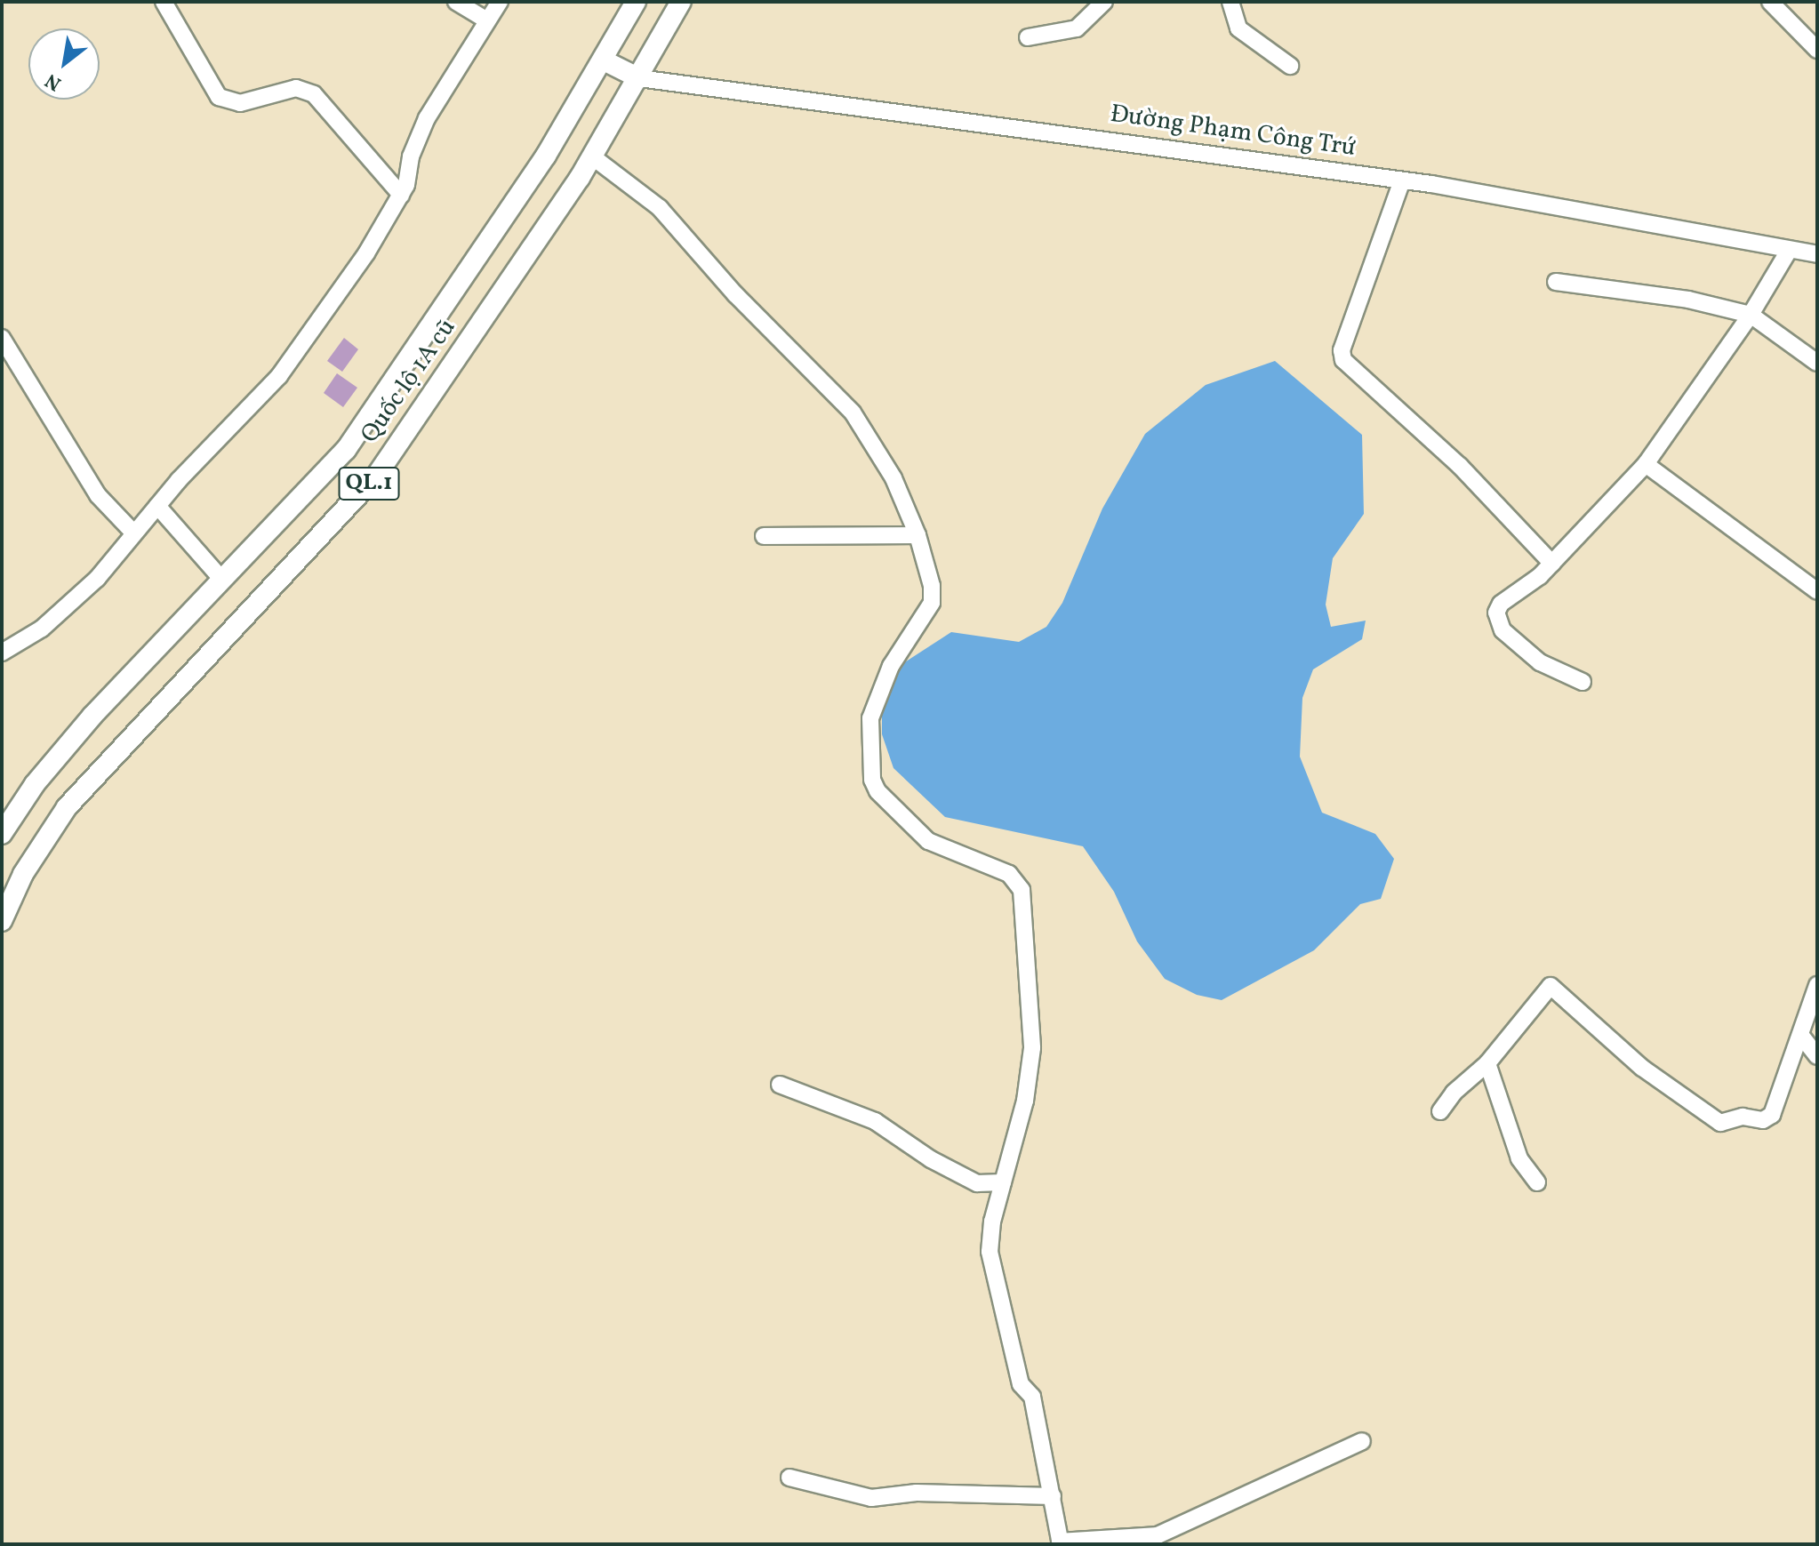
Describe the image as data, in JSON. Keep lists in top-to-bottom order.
{
  "streets": {
    "main road": ["Quốc lộ 1A cũ", "QL.1"],
    "street": ["Đường Phạm Công Trứ"]
  },
  "crossings": [
    ["Đường Phạm Công Trứ", "Quốc lộ 1A cũ"]
  ],
  "north": "bottom left"
}
